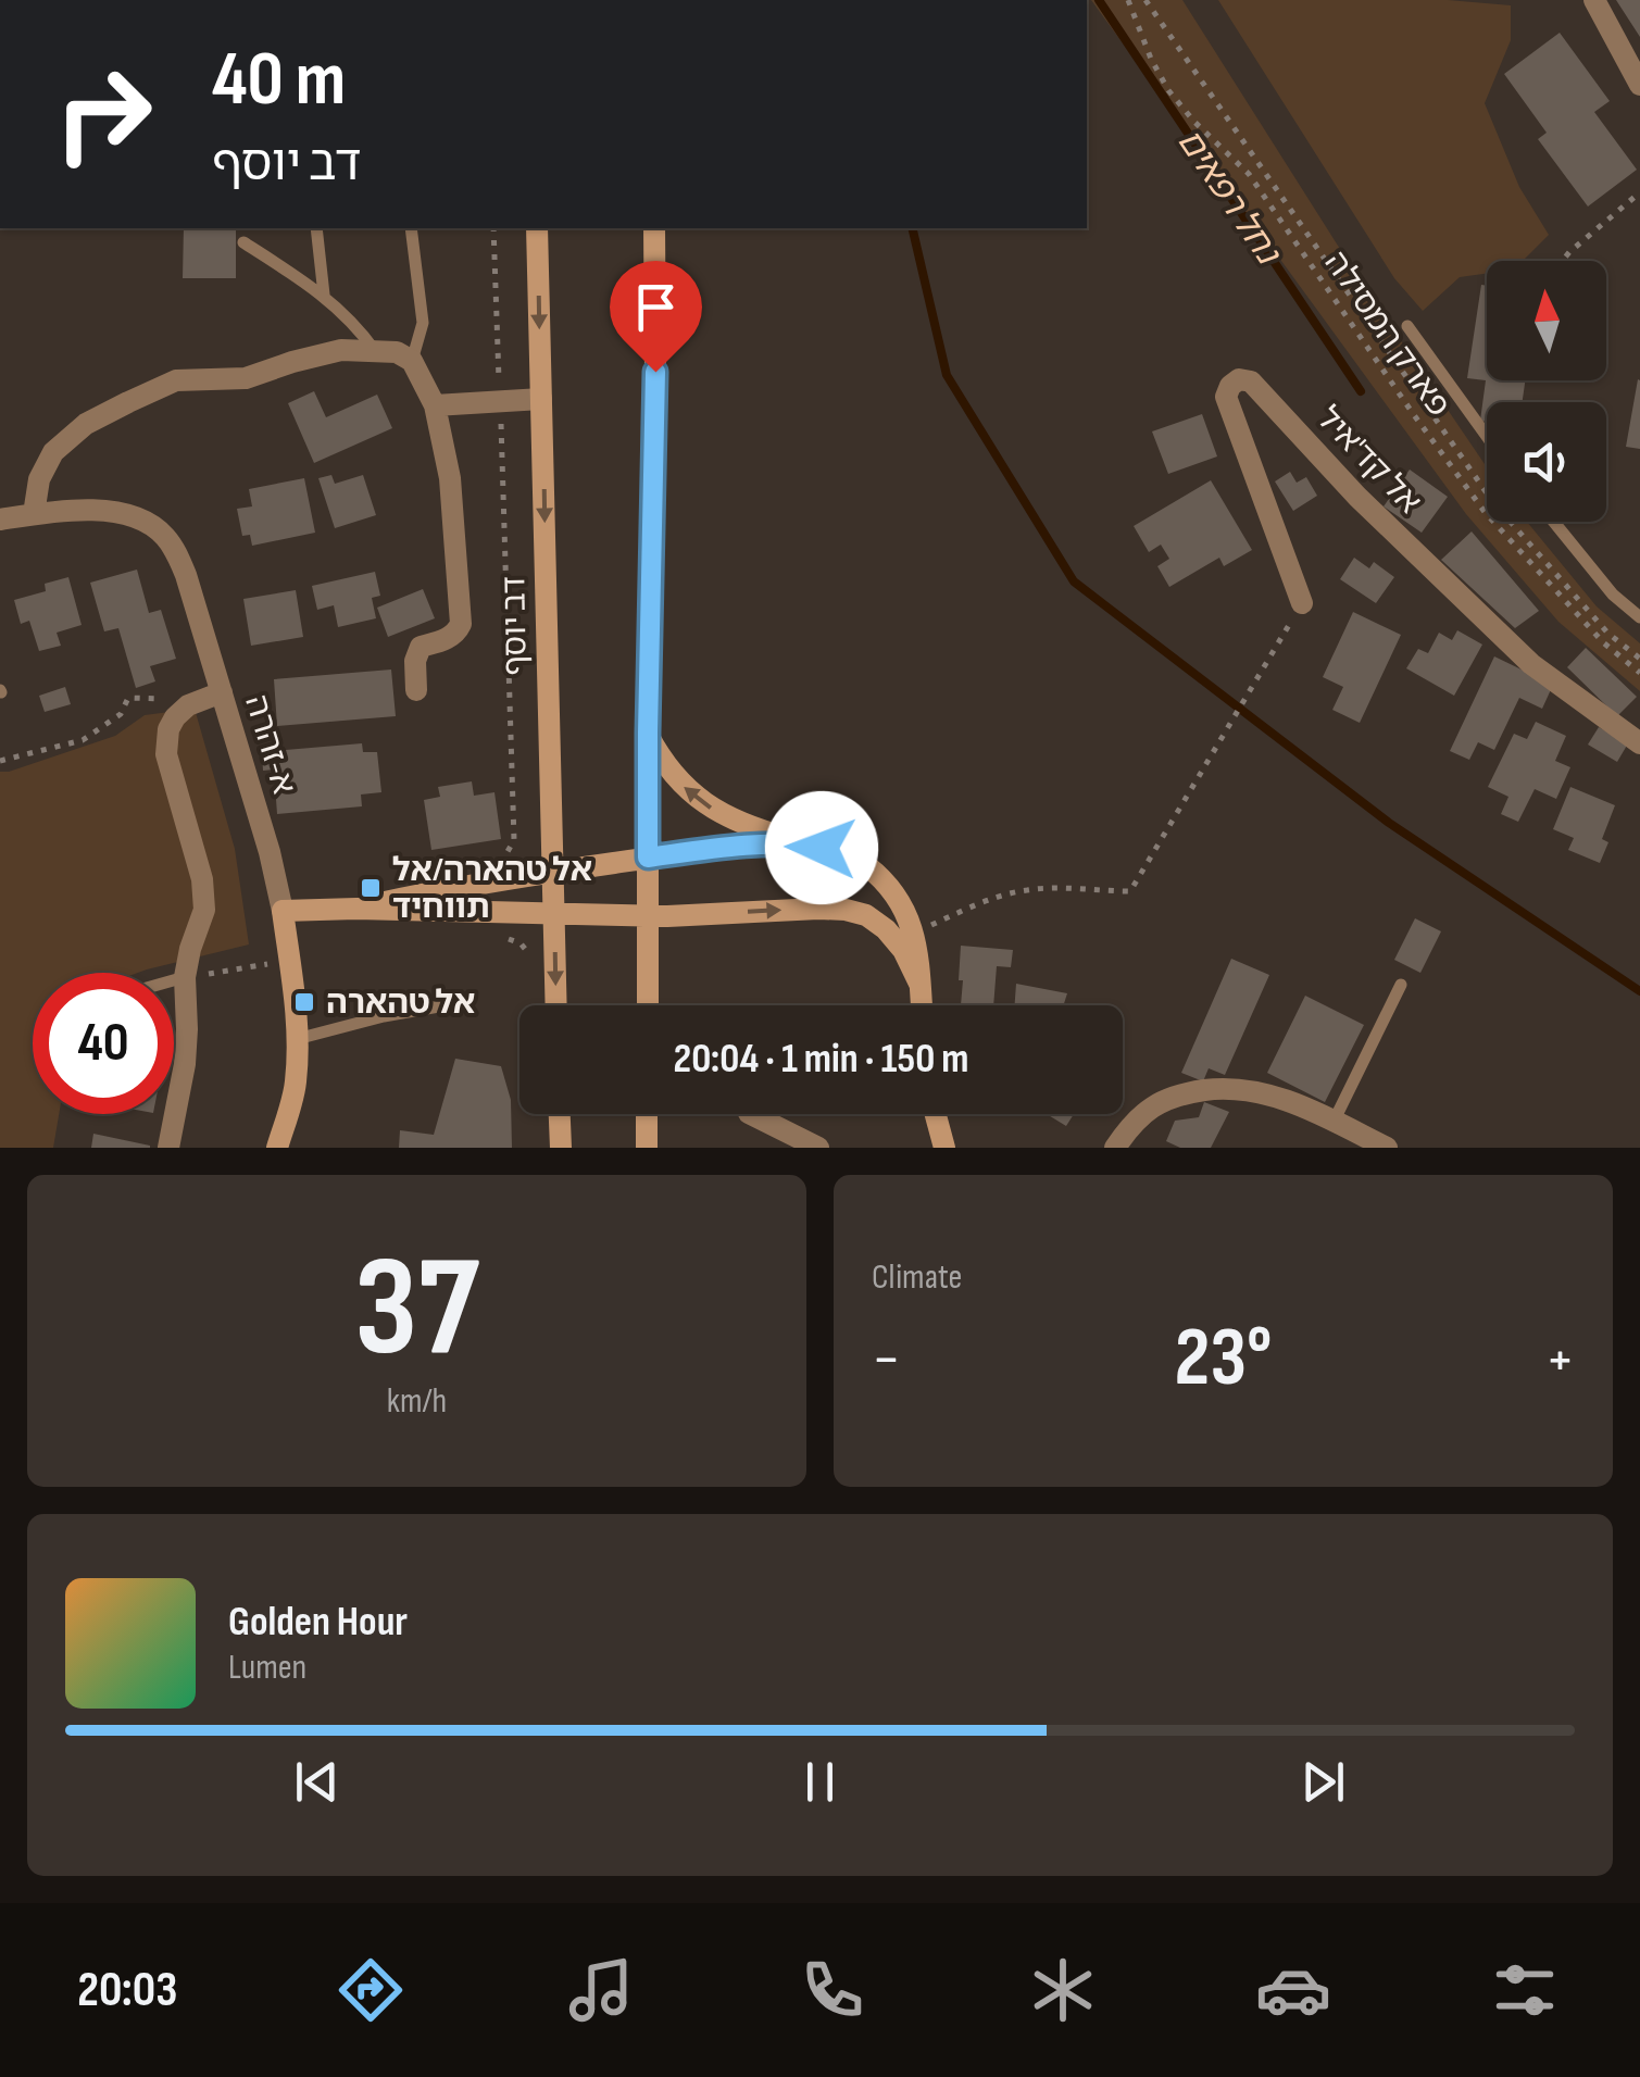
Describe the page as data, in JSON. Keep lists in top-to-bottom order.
{
  "streets": {
    "main road": ["דב יוסף", "א-זהרה"],
    "street": ["אל קד'איל"],
    "path": ["פארק המסילה"]
  },
  "water": ["נחל רפאים"],
  "places": {
    "transit": ["אל טהארה/אל תווחיד", "אל טהארה"]
  },
  "north": "top",
  "page": {
    "turn": ["40 m", "דב יוסף"],
    "limit": "40",
    "trip": "20:04 · 1 min · 150 m",
    "tile": [
      ["37", "km/h"],
      "Climate"
    ],
    "heat": ["−", "23°", "+"],
    "song": ["Golden Hour", "Lumen"],
    "tabs": "20:03"
  }
}
